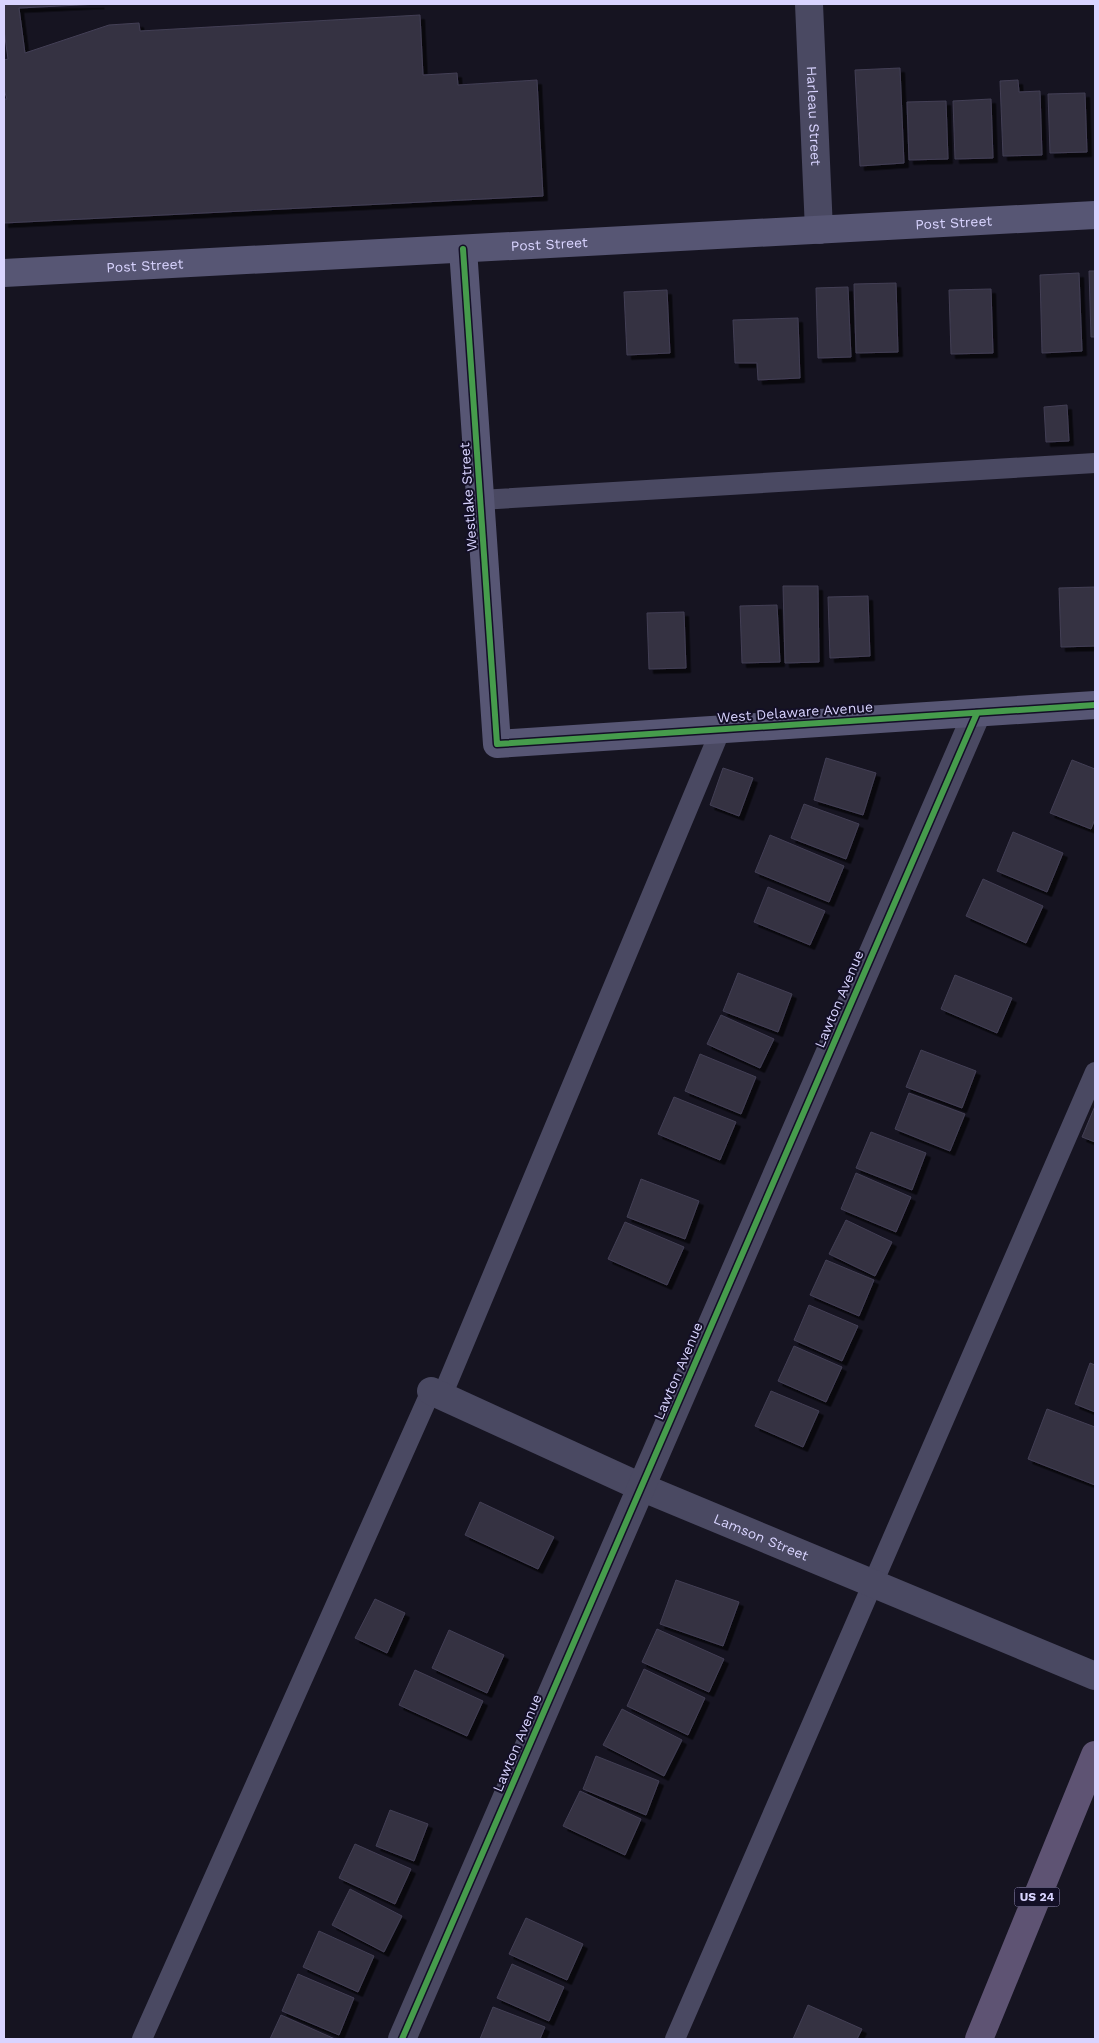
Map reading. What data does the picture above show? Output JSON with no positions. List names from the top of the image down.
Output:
{
  "streets": {
    "main road": ["US 24"],
    "street": [
      "Harleau Street",
      "Post Street",
      "Westlake Street",
      "West Delaware Avenue",
      "Lawton Avenue",
      "Lamson Street"
    ]
  },
  "crossings": [
    ["Harleau Street", "Post Street"],
    ["Post Street", "Westlake Street"],
    ["Westlake Street", "West Delaware Avenue"],
    ["West Delaware Avenue", "Lawton Avenue"],
    ["Lawton Avenue", "Lamson Street"]
  ]
}
